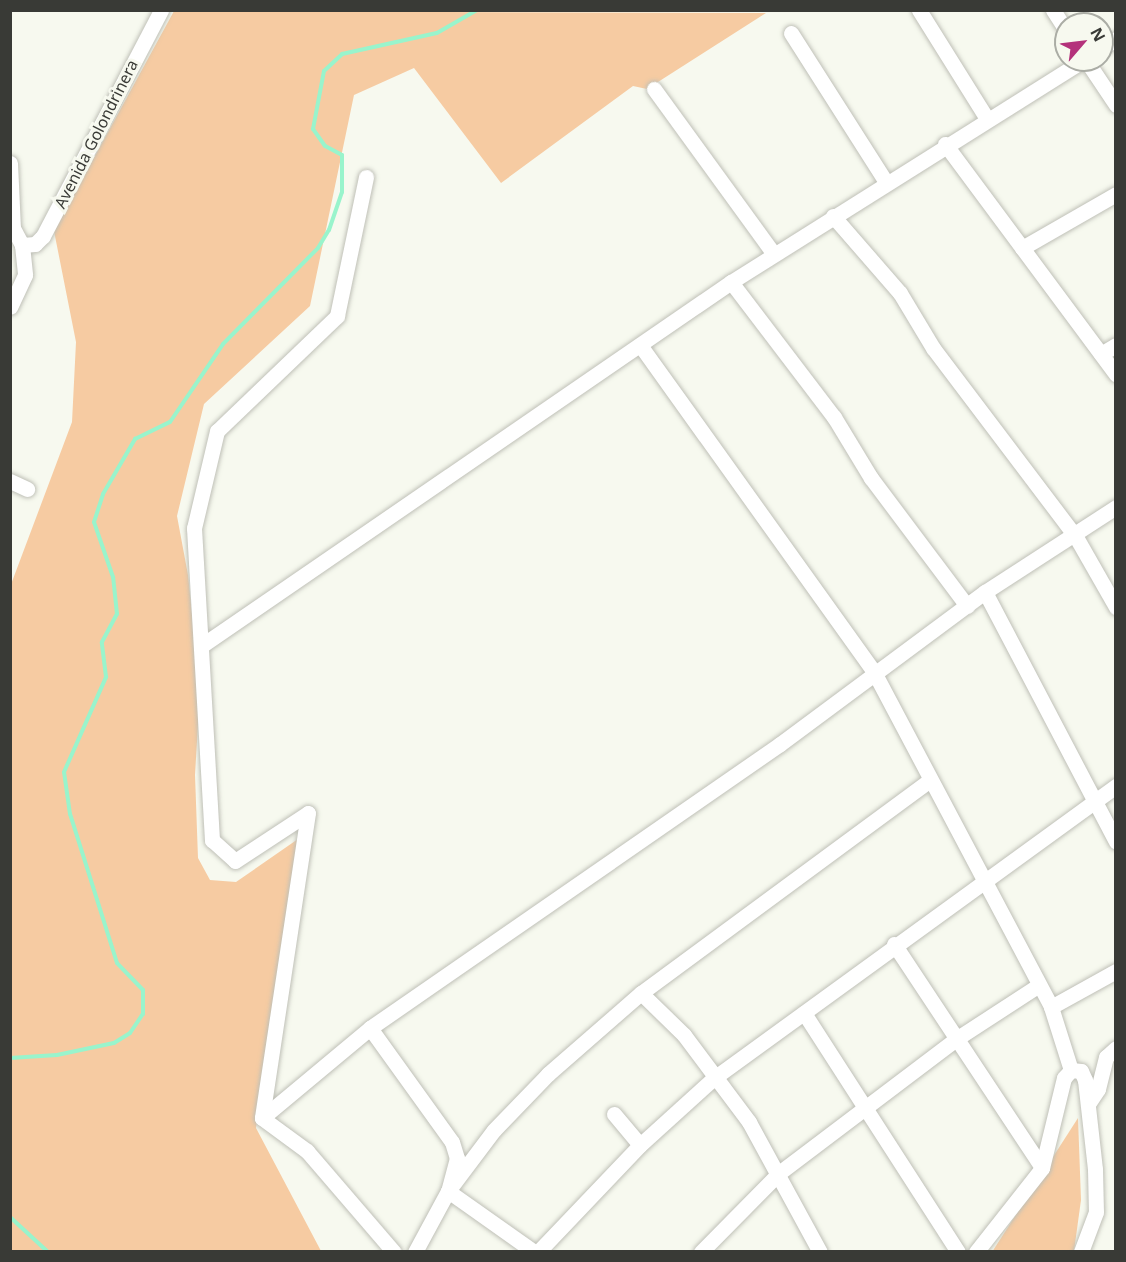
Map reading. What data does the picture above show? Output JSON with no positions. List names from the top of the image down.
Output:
{
  "streets": {
    "street": ["Avenida Golondrinera"]
  },
  "north": "top right"
}
